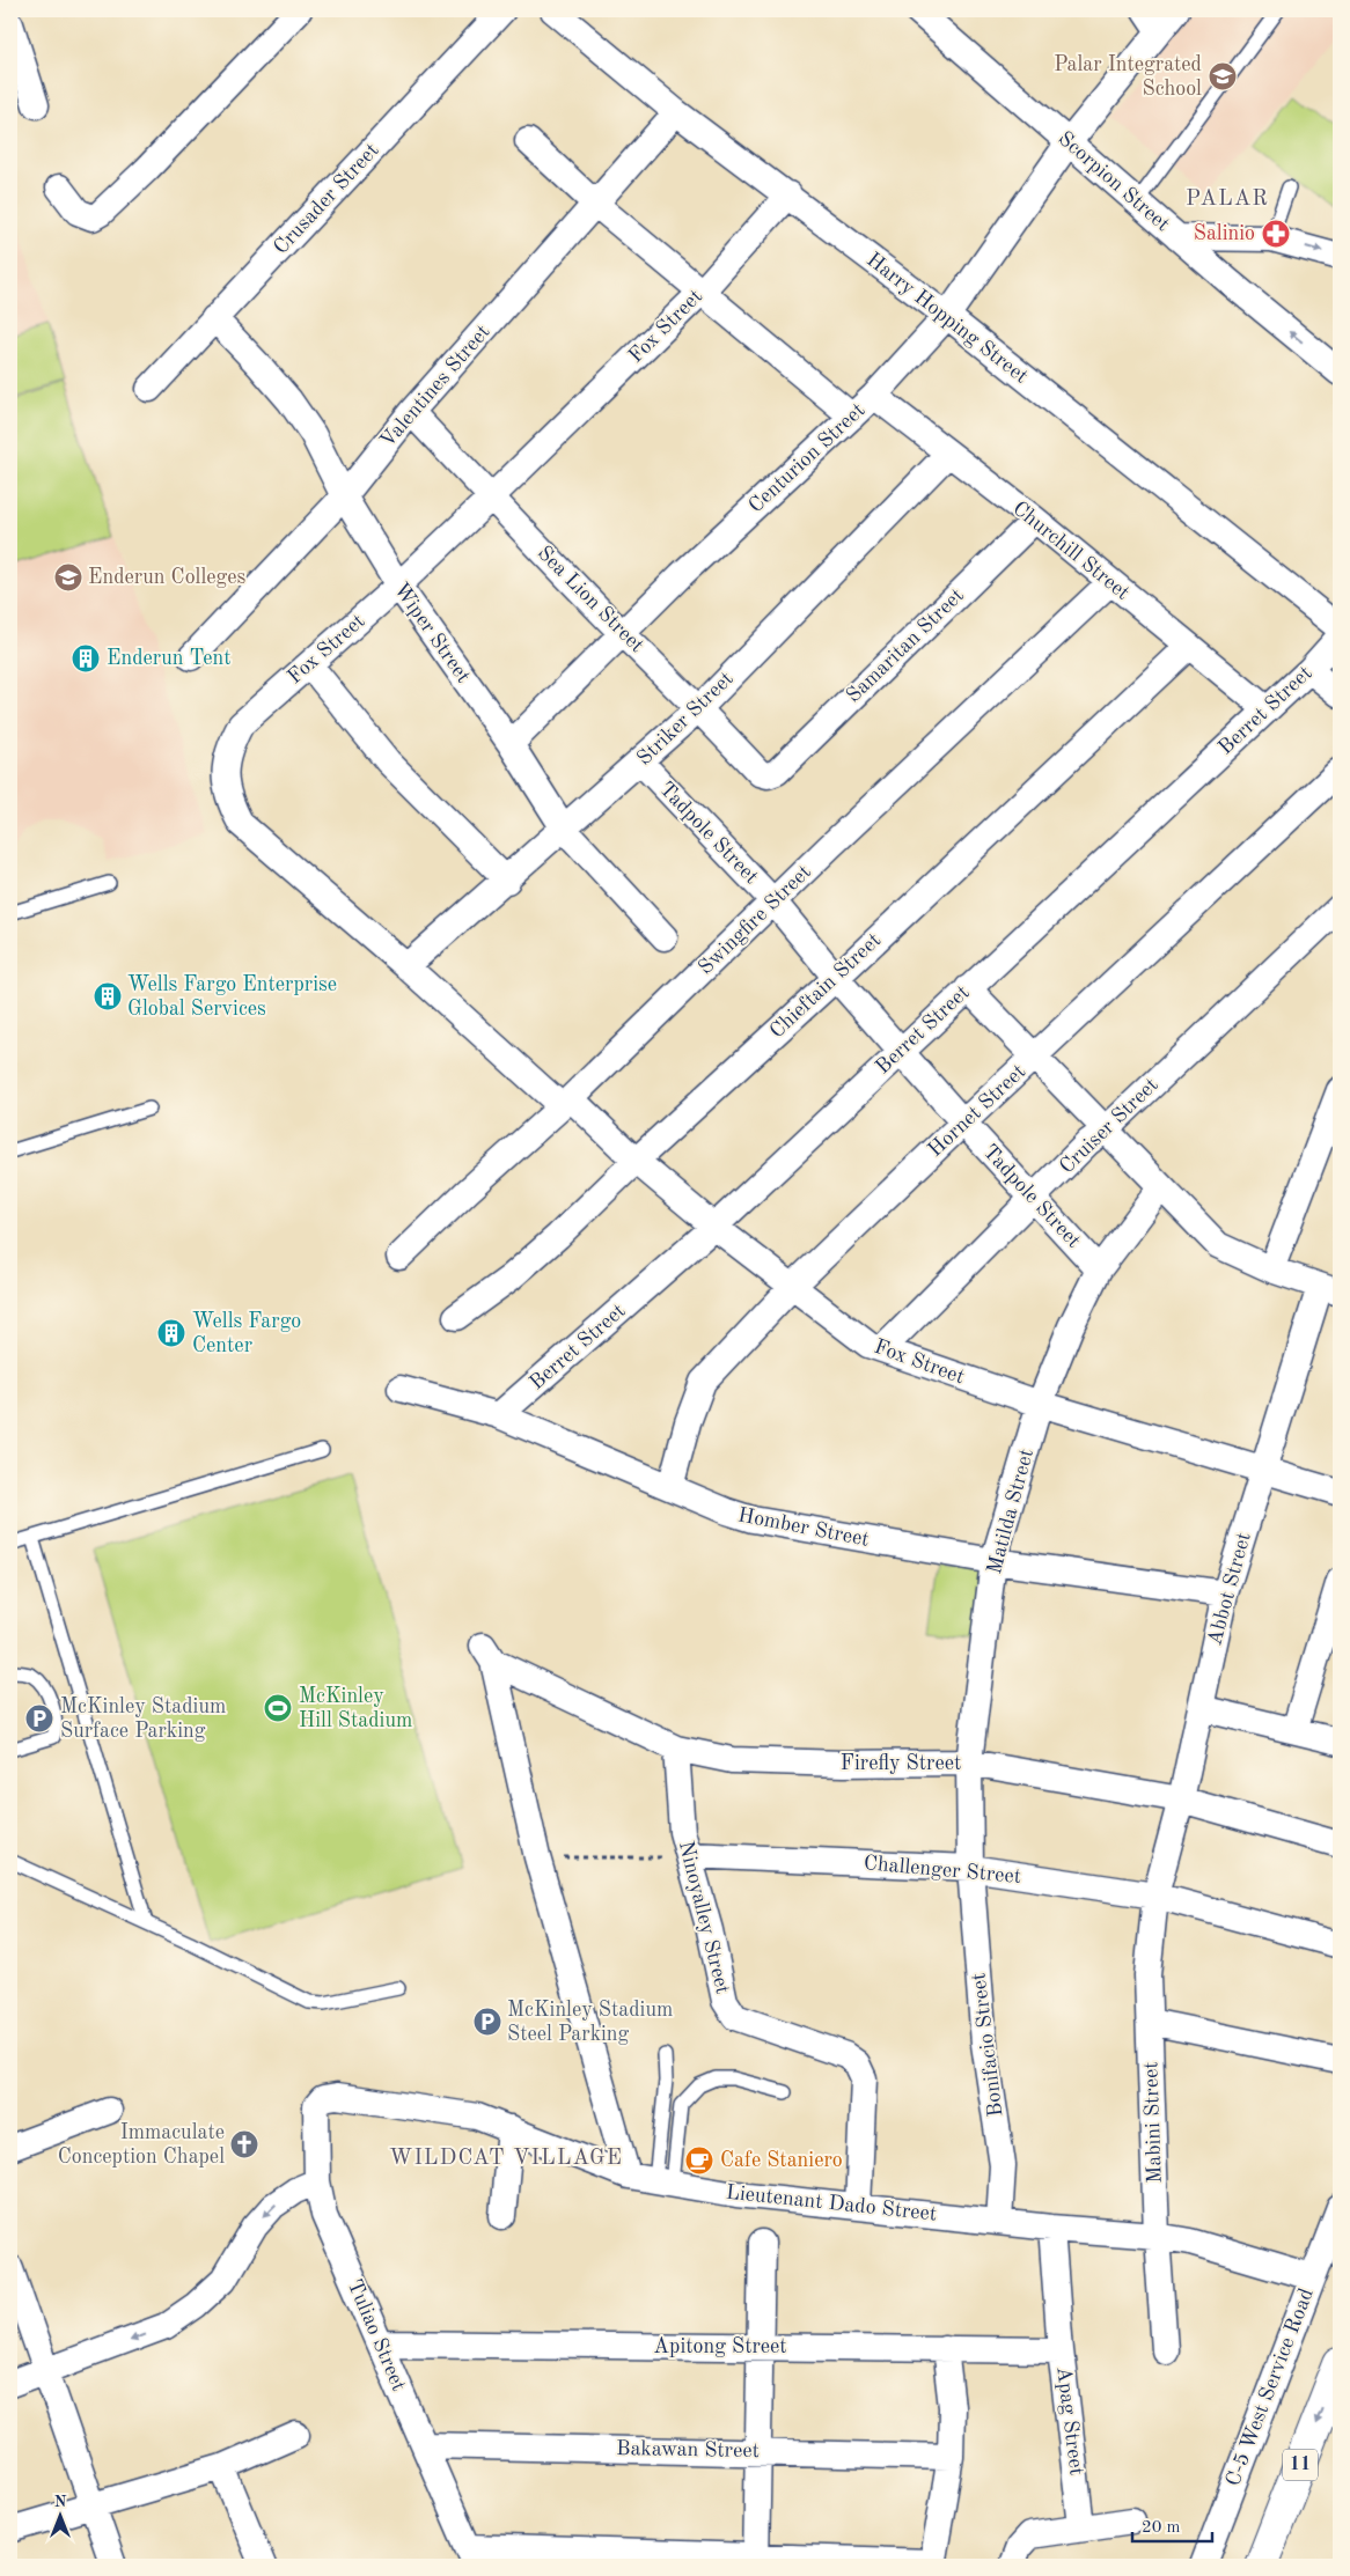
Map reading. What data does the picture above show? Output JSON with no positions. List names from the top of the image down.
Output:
{
  "streets": {
    "main road": ["11"],
    "street": [
      "Scorpion Street",
      "Crusader Street",
      "Harry Hopping Street",
      "Fox Street",
      "Valentines Street",
      "Centurion Street",
      "Churchill Street",
      "Sea Lion Street",
      "Wiper Street",
      "Samaritan Street",
      "Berret Street",
      "Striker Street",
      "Tadpole Street",
      "Swingfire Street",
      "Chieftain Street",
      "Hornet Street",
      "Cruiser Street",
      "Matilda Street",
      "Homber Street",
      "Abbot Street",
      "Firefly Street",
      "Challenger Street",
      "Ninoyalley Street",
      "Bonifacio Street",
      "Mabini Street",
      "Lieutenant Dado Street",
      "Tuliao Street",
      "Apitong Street",
      "C-5 West Service Road",
      "Apag Street",
      "Bakawan Street"
    ]
  },
  "crossings": [
    ["Scorpion Street", "Centurion Street"],
    ["Crusader Street", "Wiper Street"],
    ["Harry Hopping Street", "Fox Street"],
    ["Harry Hopping Street", "Valentines Street"],
    ["Harry Hopping Street", "Centurion Street"],
    ["Fox Street", "Sea Lion Street"],
    ["Fox Street", "Wiper Street"],
    ["Fox Street", "Berret Street"],
    ["Fox Street", "Striker Street"],
    ["Fox Street", "Swingfire Street"],
    ["Fox Street", "Chieftain Street"],
    ["Fox Street", "Hornet Street"],
    ["Fox Street", "Cruiser Street"],
    ["Fox Street", "Matilda Street"],
    ["Fox Street", "Abbot Street"],
    ["Valentines Street", "Sea Lion Street"],
    ["Valentines Street", "Wiper Street"],
    ["Centurion Street", "Churchill Street"],
    ["Centurion Street", "Sea Lion Street"],
    ["Centurion Street", "Wiper Street"],
    ["Churchill Street", "Samaritan Street"],
    ["Churchill Street", "Berret Street"],
    ["Churchill Street", "Striker Street"],
    ["Churchill Street", "Swingfire Street"],
    ["Churchill Street", "Chieftain Street"],
    ["Sea Lion Street", "Samaritan Street"],
    ["Sea Lion Street", "Striker Street"],
    ["Wiper Street", "Striker Street"],
    ["Berret Street", "Tadpole Street"],
    ["Berret Street", "Homber Street"],
    ["Striker Street", "Tadpole Street"],
    ["Tadpole Street", "Swingfire Street"],
    ["Tadpole Street", "Chieftain Street"],
    ["Tadpole Street", "Hornet Street"],
    ["Tadpole Street", "Cruiser Street"],
    ["Tadpole Street", "Matilda Street"],
    ["Hornet Street", "Homber Street"],
    ["Matilda Street", "Homber Street"],
    ["Matilda Street", "Firefly Street"],
    ["Matilda Street", "Challenger Street"],
    ["Matilda Street", "Bonifacio Street"],
    ["Homber Street", "Abbot Street"],
    ["Abbot Street", "Firefly Street"],
    ["Abbot Street", "Challenger Street"],
    ["Abbot Street", "Mabini Street"],
    ["Firefly Street", "Ninoyalley Street"],
    ["Challenger Street", "Ninoyalley Street"],
    ["Challenger Street", "Bonifacio Street"],
    ["Challenger Street", "Mabini Street"],
    ["Ninoyalley Street", "Lieutenant Dado Street"],
    ["Bonifacio Street", "Lieutenant Dado Street"],
    ["Mabini Street", "Lieutenant Dado Street"],
    ["Lieutenant Dado Street", "Tuliao Street"],
    ["Lieutenant Dado Street", "C-5 West Service Road"],
    ["Lieutenant Dado Street", "Apag Street"],
    ["Tuliao Street", "Apitong Street"],
    ["Tuliao Street", "Bakawan Street"],
    ["Apitong Street", "Apag Street"]
  ],
  "districts": ["PALAR", "WILDCAT VILLAGE"],
  "places": {
    "school or university": ["Palar Integrated School", "Enderun Colleges"],
    "pharmacy": ["Salinio"],
    "building": ["Enderun Tent", "Wells Fargo Enterprise Global Services", "Wells Fargo Center"],
    "sports": ["McKinley Hill Stadium"],
    "parking": ["McKinley Stadium Surface Parking", "McKinley Stadium Steel Parking"],
    "church": ["Immaculate Conception Chapel"],
    "cafe": ["Cafe Staniero"]
  },
  "scale_bar": "20 m",
  "north": "top"
}
